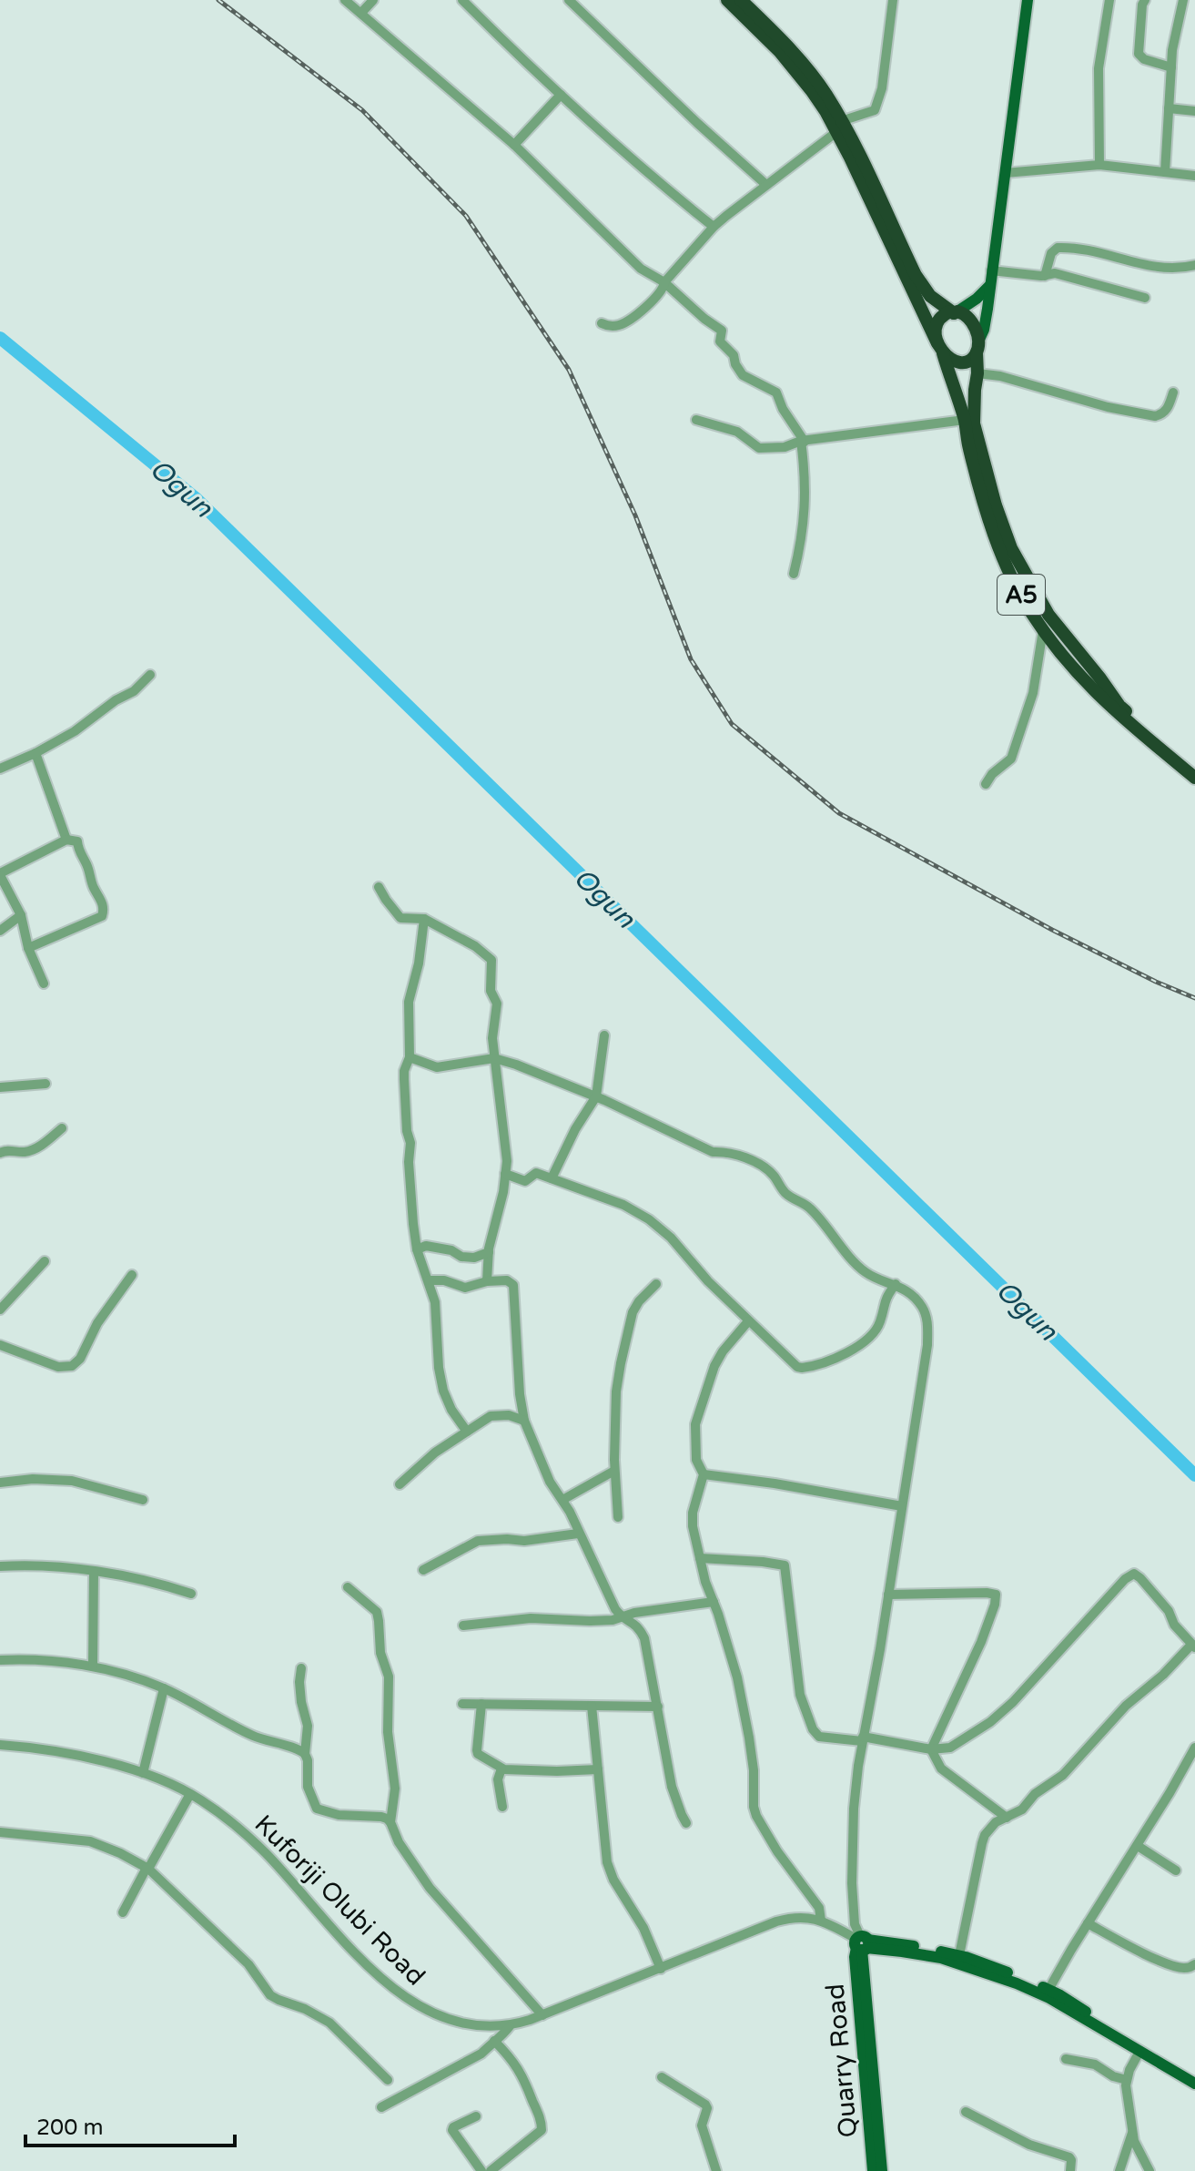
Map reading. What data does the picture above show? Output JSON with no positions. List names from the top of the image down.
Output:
{
  "streets": {
    "highway": ["A5"],
    "main road": ["Quarry Road"],
    "street": ["Kuforiji Olubi Road"]
  },
  "crossings": [
    ["Kuforiji Olubi Road", "Quarry Road"]
  ],
  "water": ["Ogun"],
  "scale_bar": "200 m"
}
